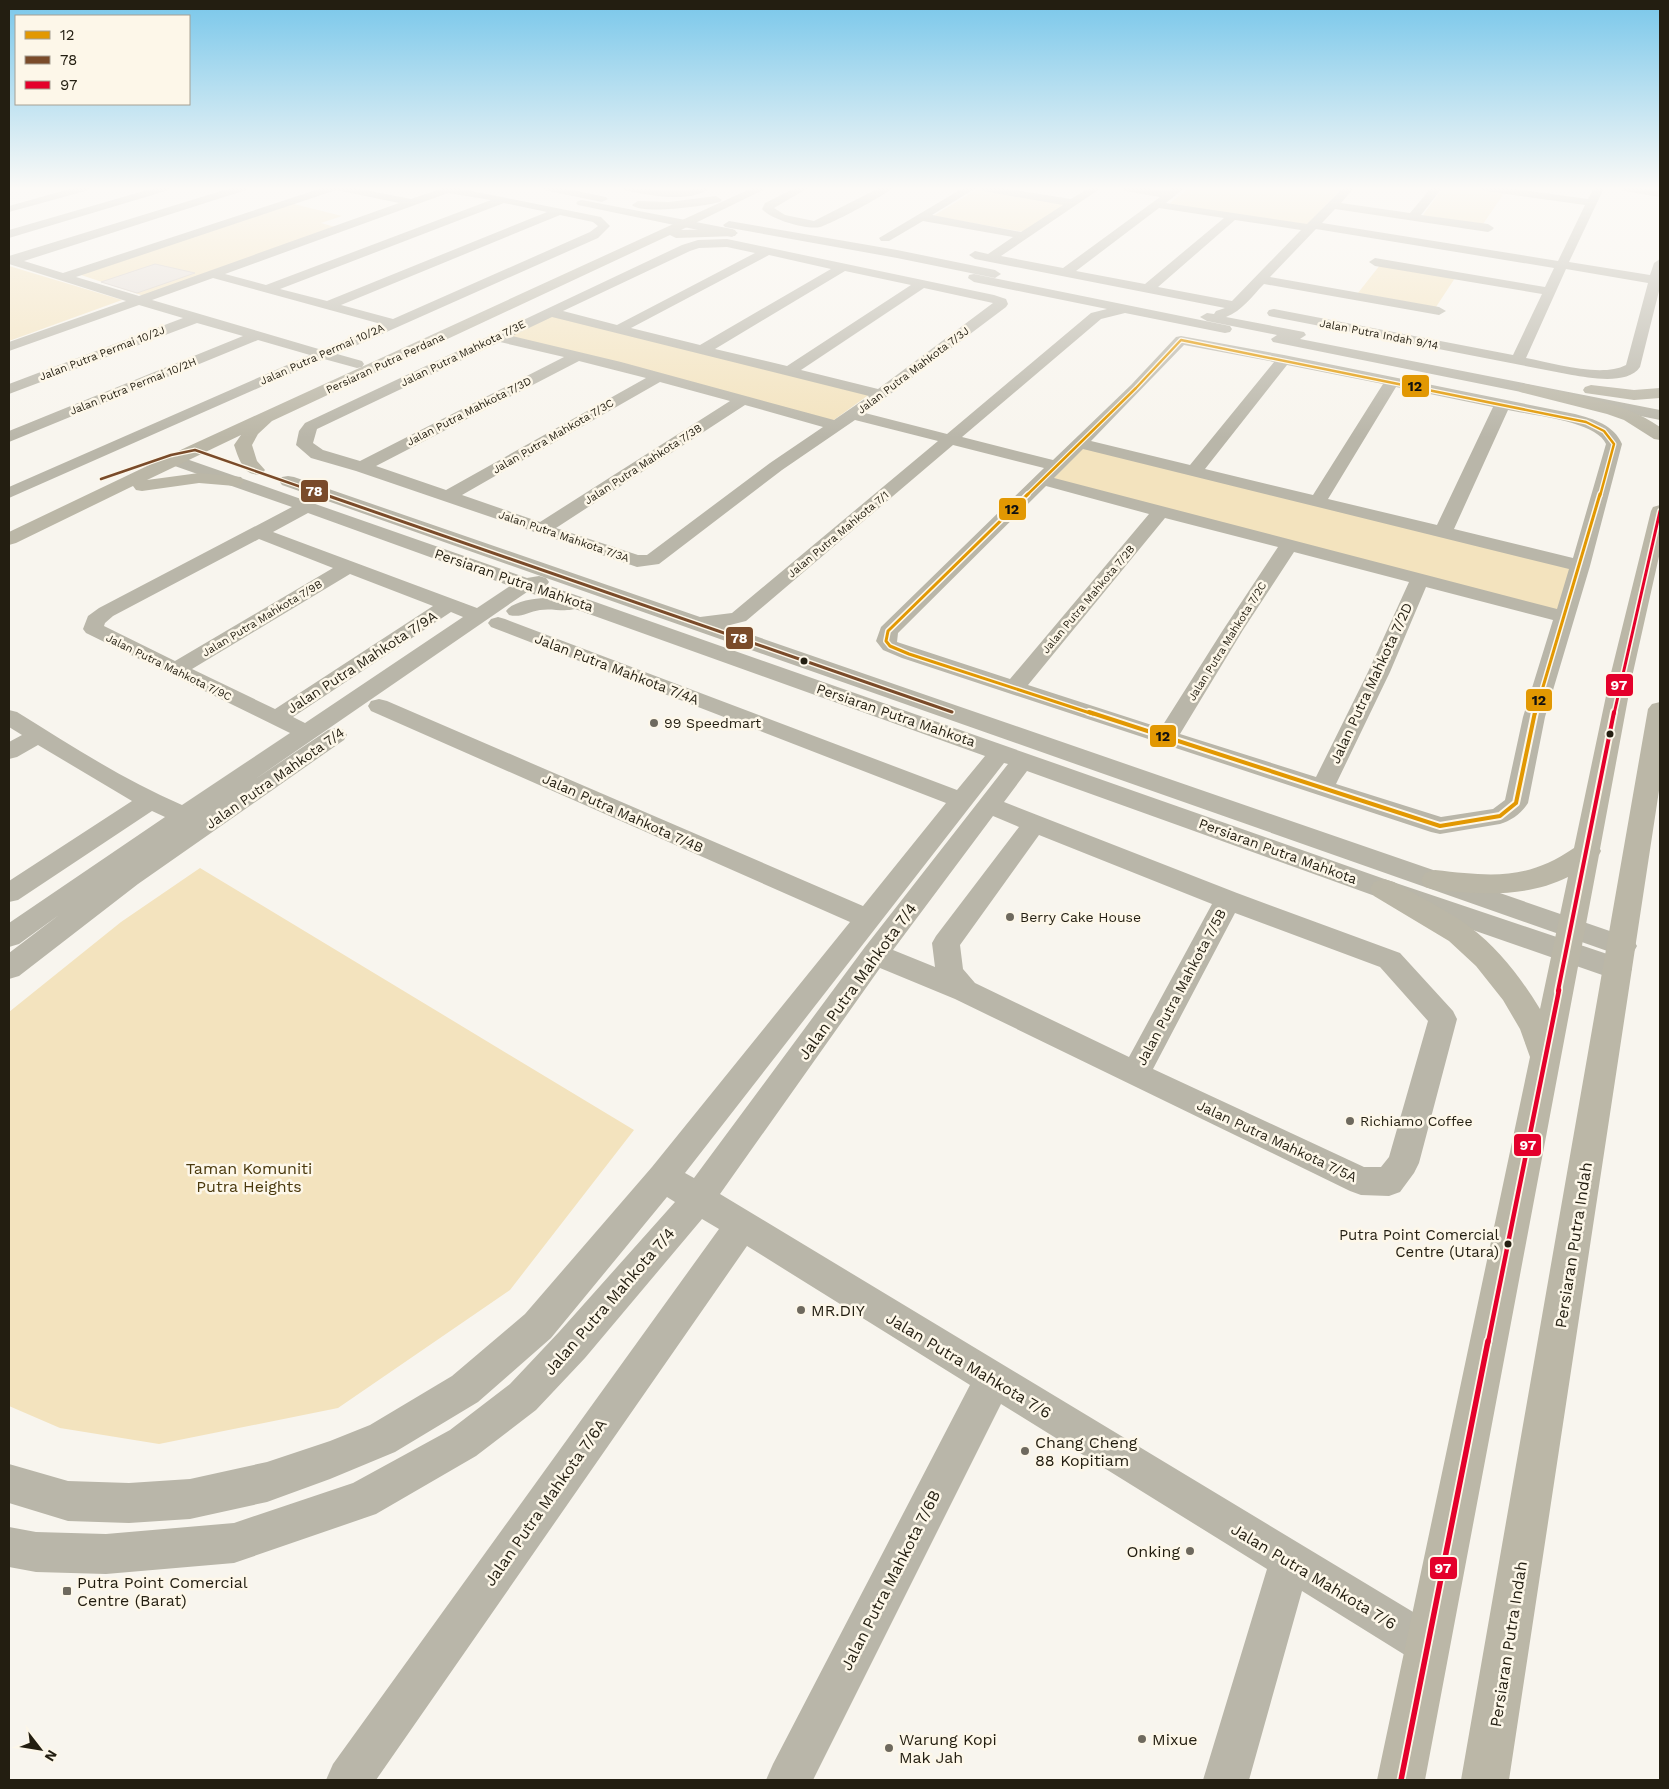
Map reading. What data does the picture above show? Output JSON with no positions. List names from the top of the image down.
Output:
{
  "streets": {
    "main road": ["Persiaran Putra Perdana", "Persiaran Putra Indah"],
    "street": [
      "Jalan Putra Indah 9/14",
      "Jalan Putra Permai 10/2J",
      "Jalan Putra Mahkota 7/3E",
      "Jalan Putra Permai 10/2A",
      "Jalan Putra Mahkota 7/3J",
      "Jalan Putra Permai 10/2H",
      "Jalan Putra Mahkota 7/3D",
      "Jalan Putra Mahkota 7/3C",
      "Jalan Putra Mahkota 7/3B",
      "Jalan Putra Mahkota 7/1",
      "Jalan Putra Mahkota 7/3A",
      "Persiaran Putra Mahkota",
      "Jalan Putra Mahkota 7/2B",
      "Jalan Putra Mahkota 7/9B",
      "Jalan Putra Mahkota 7/2C",
      "Jalan Putra Mahkota 7/9A",
      "Jalan Putra Mahkota 7/9C",
      "Jalan Putra Mahkota 7/4A",
      "Jalan Putra Mahkota 7/2D",
      "Jalan Putra Mahkota 7/4",
      "Jalan Putra Mahkota 7/4B",
      "Jalan Putra Mahkota 7/5B",
      "Jalan Putra Mahkota 7/5A",
      "Jalan Putra Mahkota 7/6",
      "Jalan Putra Mahkota 7/6A",
      "Jalan Putra Mahkota 7/6B"
    ]
  },
  "crossings": [
    ["Jalan Putra Mahkota 7/3E", "Jalan Putra Mahkota 7/3J"],
    ["Jalan Putra Mahkota 7/3E", "Jalan Putra Mahkota 7/3A"],
    ["Persiaran Putra Perdana", "Persiaran Putra Mahkota"],
    ["Jalan Putra Mahkota 7/3J", "Jalan Putra Mahkota 7/3A"],
    ["Jalan Putra Mahkota 7/3D", "Jalan Putra Mahkota 7/3A"],
    ["Jalan Putra Mahkota 7/3C", "Jalan Putra Mahkota 7/3A"],
    ["Jalan Putra Mahkota 7/3B", "Jalan Putra Mahkota 7/3A"],
    ["Jalan Putra Mahkota 7/1", "Persiaran Putra Mahkota"],
    ["Persiaran Putra Mahkota", "Jalan Putra Mahkota 7/9C"],
    ["Persiaran Putra Mahkota", "Jalan Putra Mahkota 7/4"],
    ["Persiaran Putra Mahkota", "Persiaran Putra Indah"],
    ["Jalan Putra Mahkota 7/9B", "Jalan Putra Mahkota 7/9A"],
    ["Jalan Putra Mahkota 7/9B", "Jalan Putra Mahkota 7/9C"],
    ["Jalan Putra Mahkota 7/9B", "Jalan Putra Mahkota 7/4A"],
    ["Jalan Putra Mahkota 7/9B", "Jalan Putra Mahkota 7/4"],
    ["Jalan Putra Mahkota 7/9A", "Jalan Putra Mahkota 7/9C"],
    ["Jalan Putra Mahkota 7/9C", "Jalan Putra Mahkota 7/4"],
    ["Jalan Putra Mahkota 7/4A", "Jalan Putra Mahkota 7/4"],
    ["Jalan Putra Mahkota 7/4A", "Jalan Putra Mahkota 7/5A"],
    ["Jalan Putra Mahkota 7/4", "Jalan Putra Mahkota 7/4B"],
    ["Jalan Putra Mahkota 7/4", "Jalan Putra Mahkota 7/5A"],
    ["Jalan Putra Mahkota 7/4", "Jalan Putra Mahkota 7/6"],
    ["Jalan Putra Mahkota 7/5B", "Jalan Putra Mahkota 7/5A"],
    ["Jalan Putra Mahkota 7/6", "Jalan Putra Mahkota 7/6A"],
    ["Jalan Putra Mahkota 7/6", "Jalan Putra Mahkota 7/6B"]
  ],
  "parks": ["Taman Komuniti Putra Heights"],
  "places": {
    "other": [
      "99 Speedmart",
      "Berry Cake House",
      "Richiamo Coffee",
      "Putra Point Comercial Centre (Utara)",
      "MR.DIY",
      "Chang Cheng 88 Kopitiam",
      "Onking",
      "Mixue",
      "Warung Kopi Mak Jah"
    ],
    "transit": ["Putra Point Comercial Centre (Barat)"]
  },
  "lines": ["transit line 12", "transit line 78", "transit line 97"],
  "legend": ["12", "78", "97"],
  "north": "bottom right"
}
